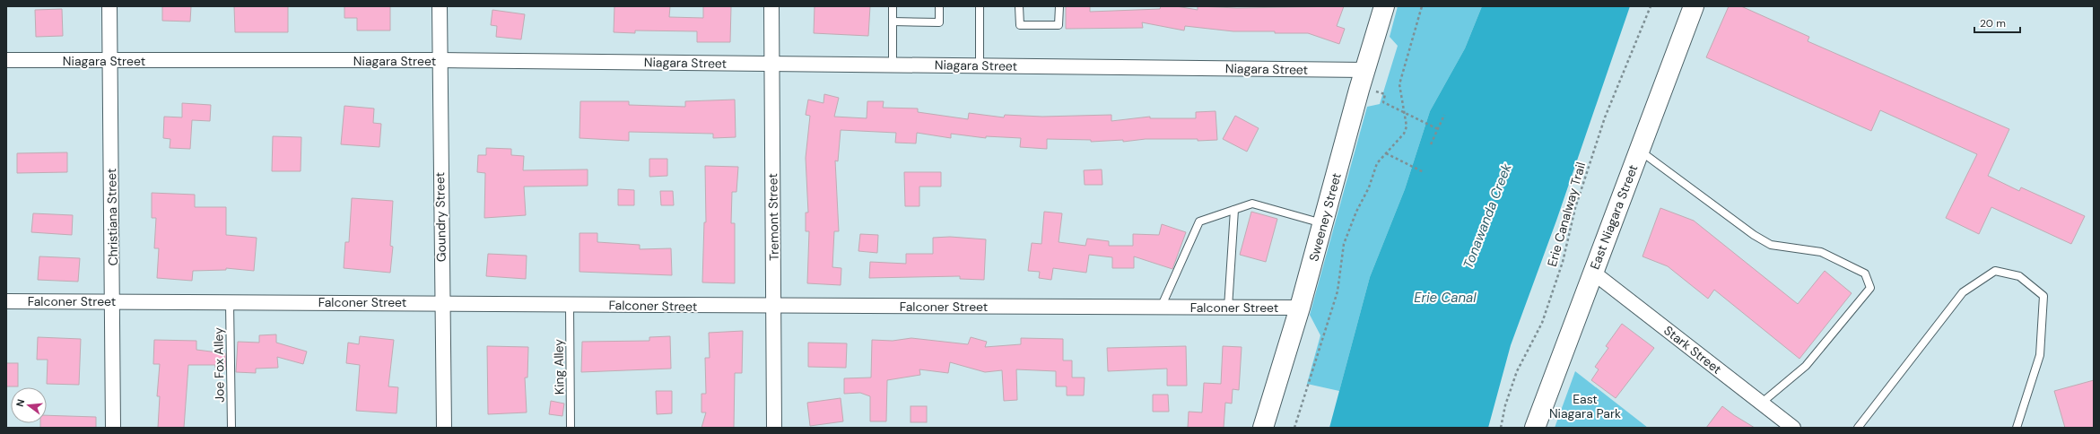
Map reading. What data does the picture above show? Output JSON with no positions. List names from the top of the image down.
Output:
{
  "streets": {
    "street": [
      "Niagara Street",
      "Christiana Street",
      "Goundry Street",
      "Tremont Street",
      "Sweeney Street",
      "East Niagara Street",
      "Falconer Street",
      "Stark Street"
    ],
    "lane": ["Joe Fox Alley", "King Alley"],
    "path": ["Erie Canalway Trail"]
  },
  "crossings": [
    ["Niagara Street", "Christiana Street"],
    ["Niagara Street", "Goundry Street"],
    ["Niagara Street", "Tremont Street"],
    ["Niagara Street", "Sweeney Street"],
    ["Christiana Street", "Falconer Street"],
    ["Goundry Street", "Falconer Street"],
    ["Tremont Street", "Falconer Street"],
    ["Sweeney Street", "Falconer Street"],
    ["East Niagara Street", "Stark Street"],
    ["Falconer Street", "Joe Fox Alley"],
    ["Falconer Street", "King Alley"]
  ],
  "water": ["Tonawanda Creek", "Erie Canal"],
  "parks": ["East Niagara Park"],
  "scale_bar": "20 m",
  "north": "left"
}
